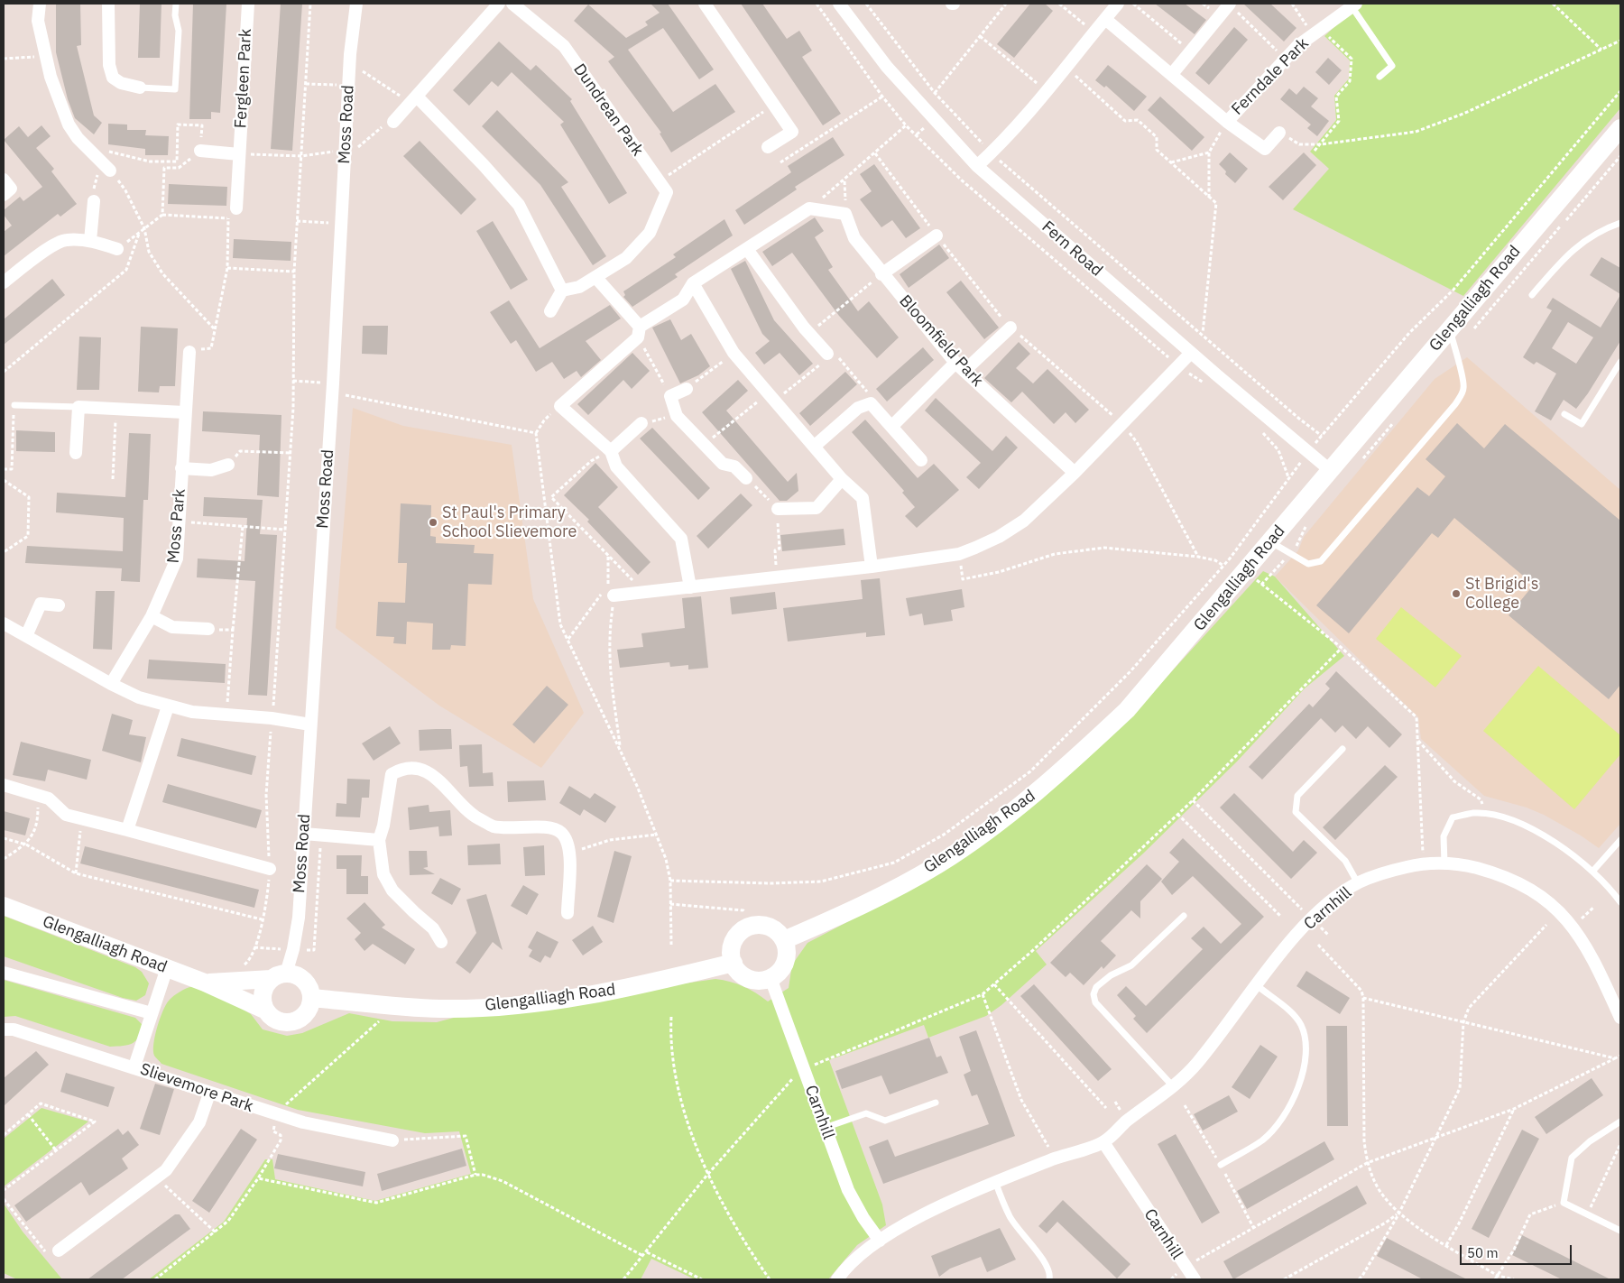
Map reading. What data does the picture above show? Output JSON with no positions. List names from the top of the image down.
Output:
{
  "streets": {
    "main road": ["Glengalliagh Road"],
    "street": [
      "Ferndale Park",
      "Fergleen Park",
      "Dundrean Park",
      "Moss Road",
      "Fern Road",
      "Bloomfield Park",
      "Moss Park",
      "Carnhill",
      "Slievemore Park"
    ]
  },
  "crossings": [
    ["Moss Road", "Glengalliagh Road"],
    ["Fern Road", "Glengalliagh Road"],
    ["Glengalliagh Road", "Carnhill"]
  ],
  "places": ["St Paul's Primary School Slievemore", "St Brigid's College"],
  "scale_bar": "50 m"
}
